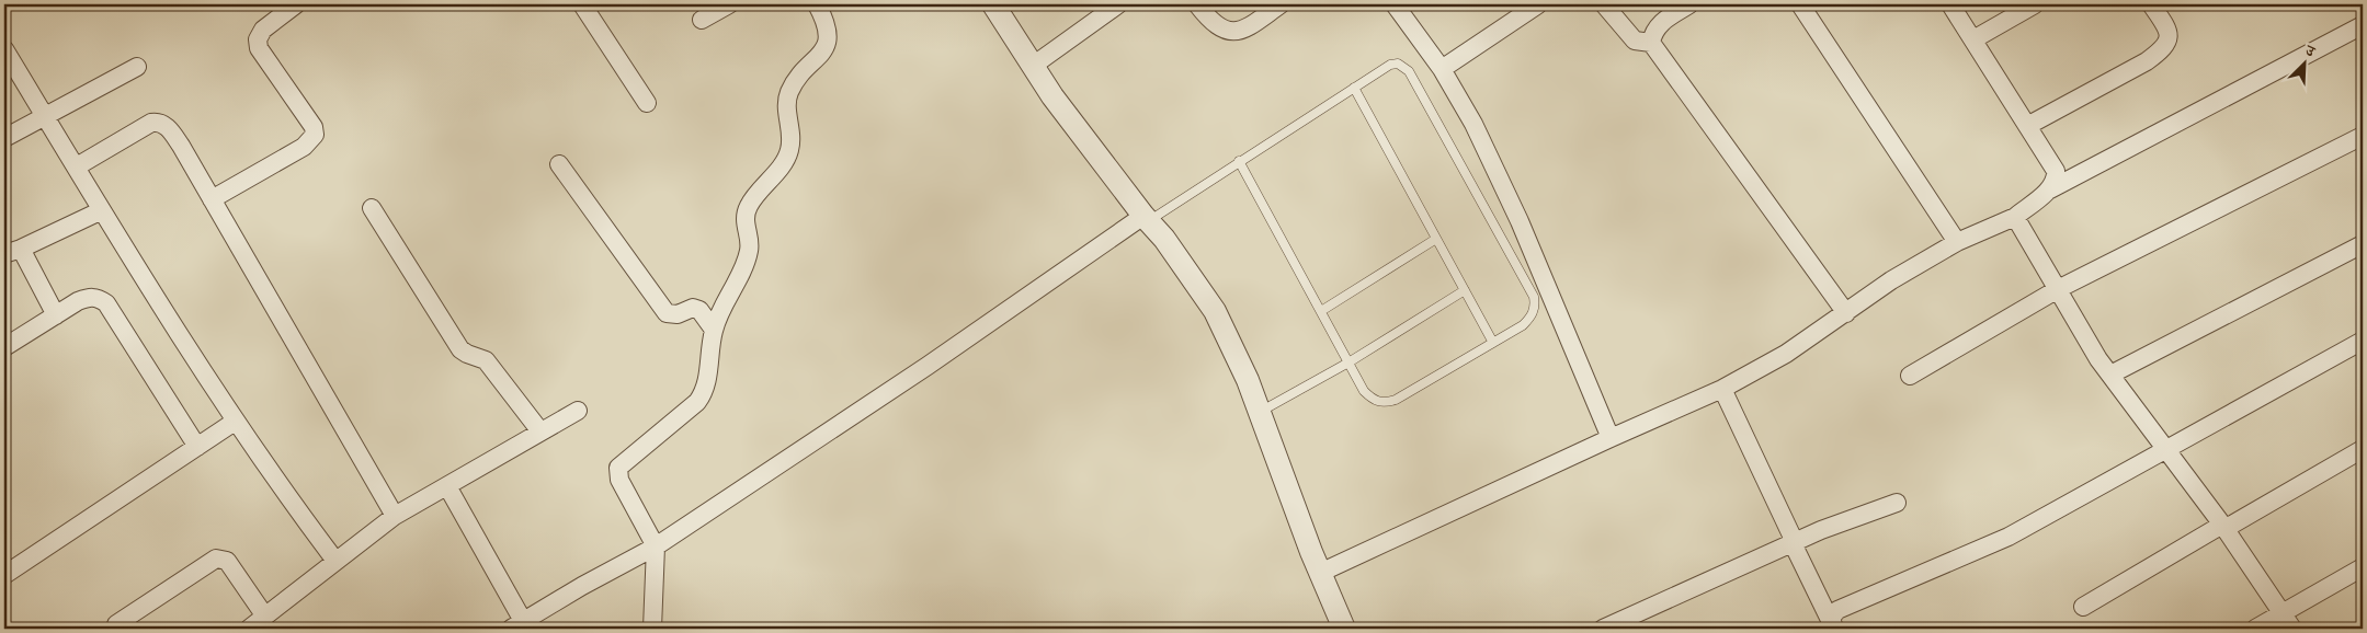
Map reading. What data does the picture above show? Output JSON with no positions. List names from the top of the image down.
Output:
{
  "north": "top right"
}
